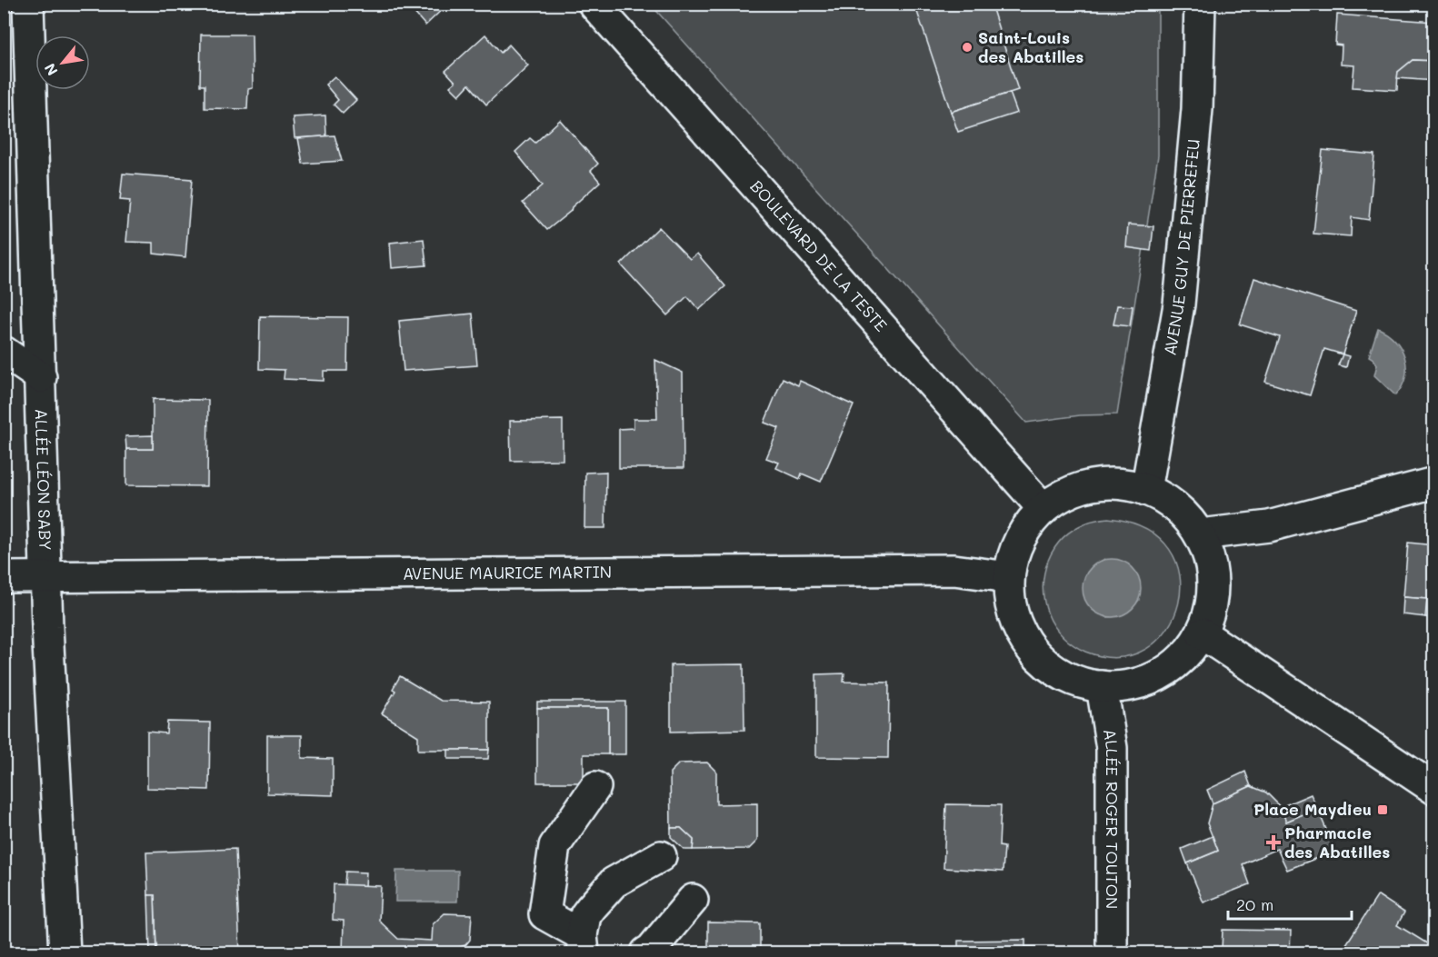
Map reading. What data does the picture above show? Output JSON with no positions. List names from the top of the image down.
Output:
{
  "streets": {
    "street": [
      "AVENUE GUY DE PIERREFEU",
      "BOULEVARD DE LA TESTE",
      "ALLÉE LÉON SABY",
      "AVENUE MAURICE MARTIN",
      "ALLÉE ROGER TOUTON"
    ]
  },
  "crossings": [
    ["ALLÉE LÉON SABY", "AVENUE MAURICE MARTIN"]
  ],
  "places": {
    "other": ["Saint-Louis des Abatilles"],
    "transit": ["Place Maydieu"],
    "health": ["Pharmacie des Abatilles"]
  },
  "scale_bar": "20 m",
  "north": "bottom left"
}
